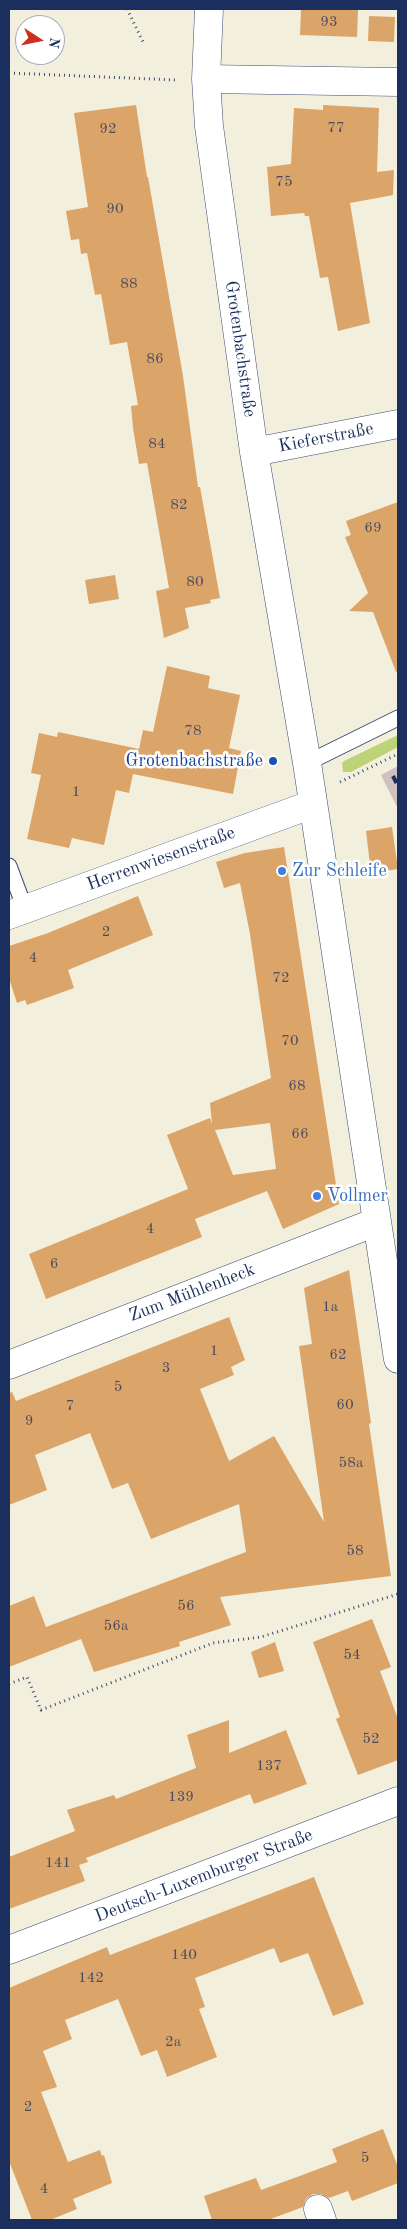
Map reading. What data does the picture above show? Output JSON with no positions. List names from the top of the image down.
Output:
{
  "streets": {
    "street": [
      "Grotenbachstraße",
      "Kieferstraße",
      "Herrenwiesenstraße",
      "Zum Mühlenheck",
      "Deutsch-Luxemburger Straße"
    ]
  },
  "crossings": [
    ["Grotenbachstraße", "Kieferstraße"],
    ["Grotenbachstraße", "Herrenwiesenstraße"],
    ["Grotenbachstraße", "Zum Mühlenheck"]
  ],
  "places": ["Grotenbachstraße", "Zur Schleife", "Vollmer"],
  "house_numbers": [
    "93",
    "77",
    "92",
    "75",
    "90",
    "88",
    "86",
    "84",
    "82",
    "69",
    "80",
    "78",
    "1",
    "2",
    "4",
    "72",
    "70",
    "68",
    "66",
    "4",
    "6",
    "1a",
    "1",
    "62",
    "3",
    "5",
    "60",
    "7",
    "9",
    "58a",
    "58",
    "56",
    "56a",
    "54",
    "52",
    "137",
    "139",
    "141",
    "140",
    "142",
    "2a",
    "2",
    "5",
    "4"
  ],
  "north": "right"
}
